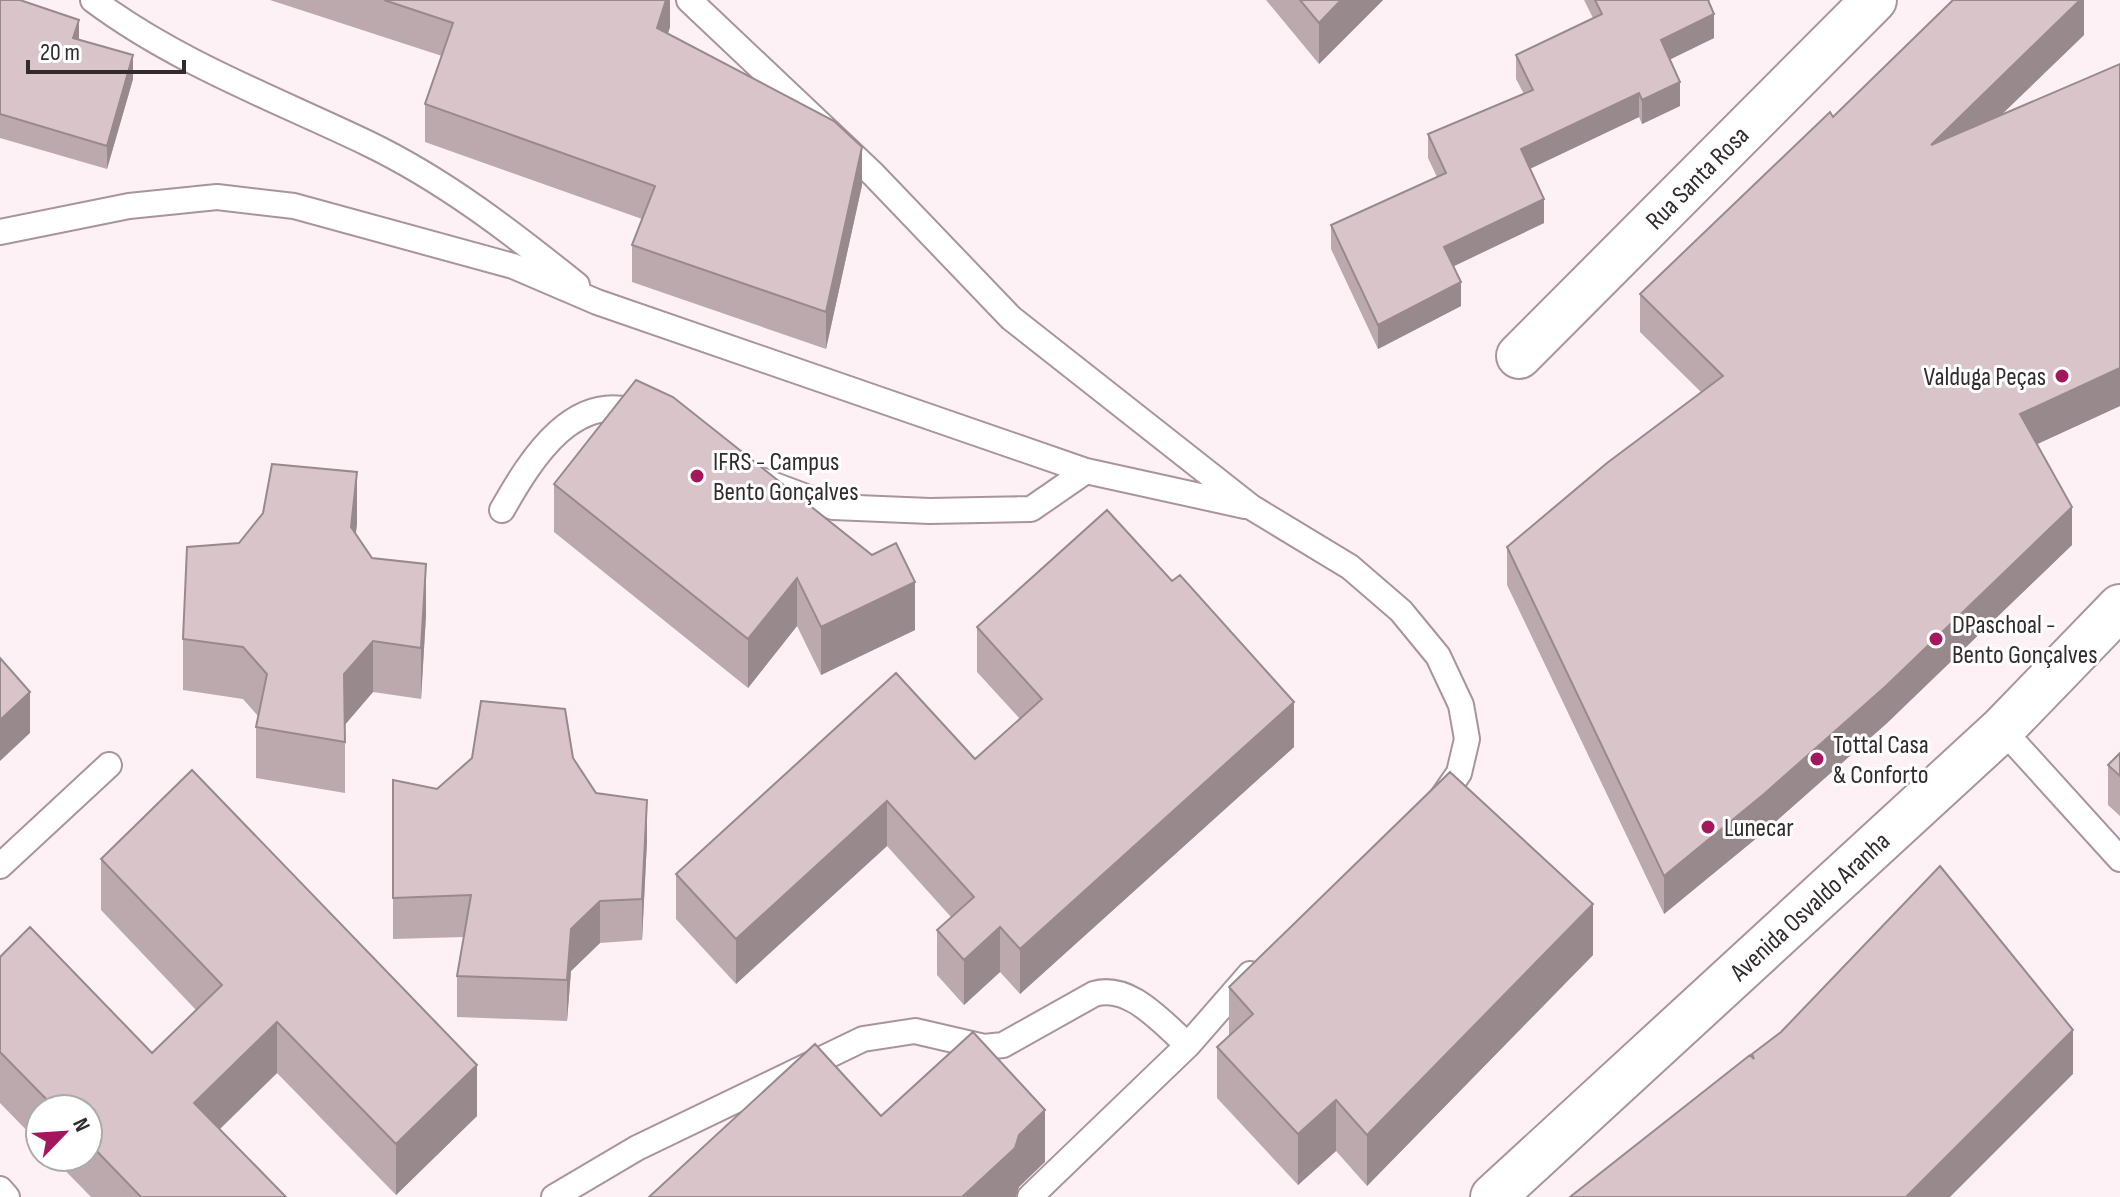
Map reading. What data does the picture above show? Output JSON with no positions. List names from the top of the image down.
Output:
{
  "streets": {
    "main road": ["Rua Santa Rosa", "Avenida Osvaldo Aranha"]
  },
  "places": [
    "Valduga Peças",
    "IFRS - Campus Bento Gonçalves",
    "DPaschoal - Bento Gonçalves",
    "Tottal Casa & Conforto",
    "Lunecar"
  ],
  "scale_bar": "20 m",
  "north": "top right"
}
